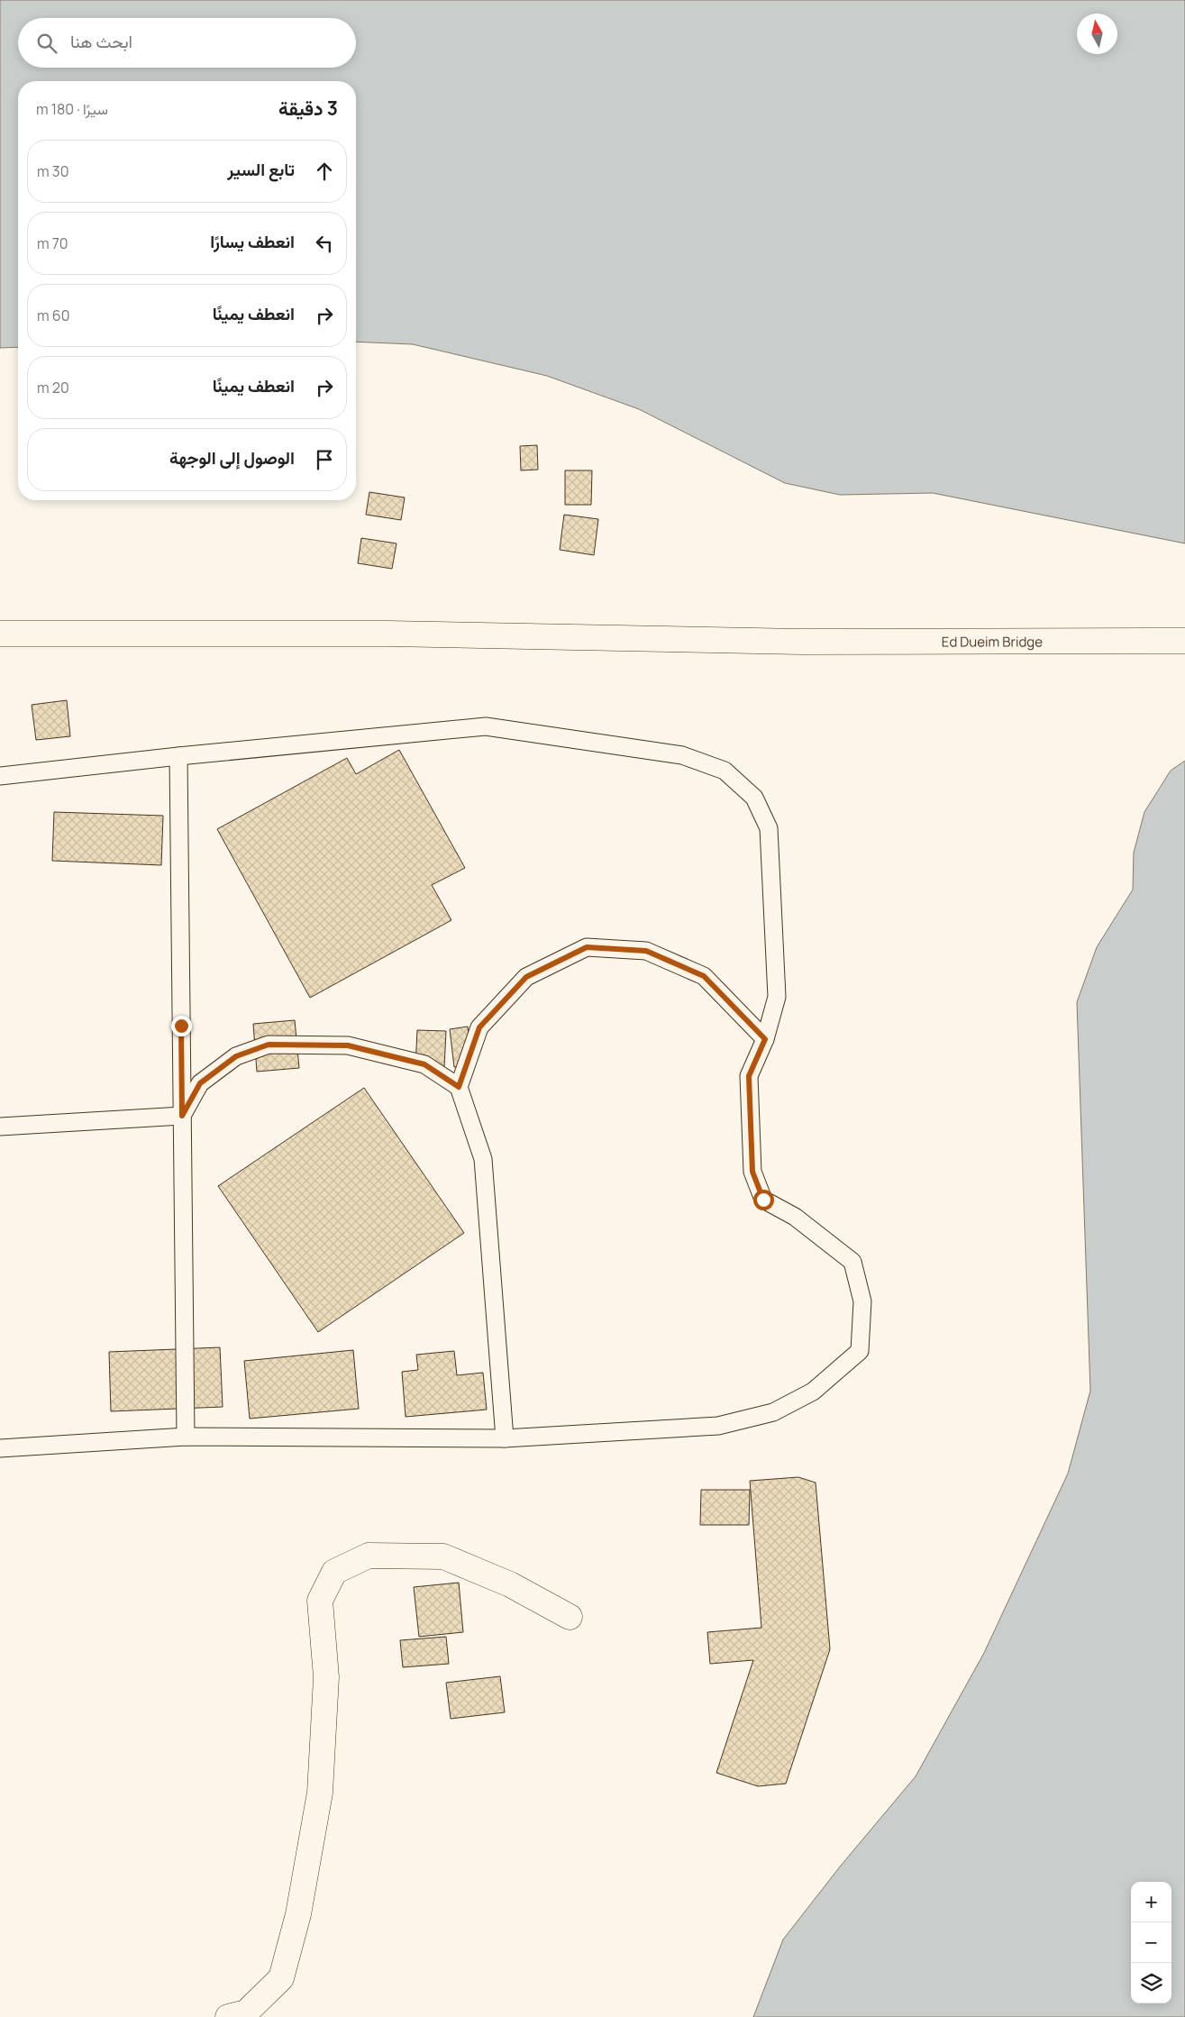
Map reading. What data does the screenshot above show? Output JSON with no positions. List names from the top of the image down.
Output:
{
  "streets": {
    "main road": ["Ed Dueim Bridge"]
  },
  "north": "top",
  "page": {
    "search": "ابحث هنا",
    "heading": ["3 دقيقة", "سيرًا · 180 m"],
    "list": [
      ["تابع السير", "30 m"],
      ["انعطف يسارًا", "70 m"],
      ["انعطف يمينًا", "60 m"],
      ["انعطف يمينًا", "20 m"],
      "الوصول إلى الوجهة"
    ],
    "map_buttons": ["+", "−"]
  }
}
